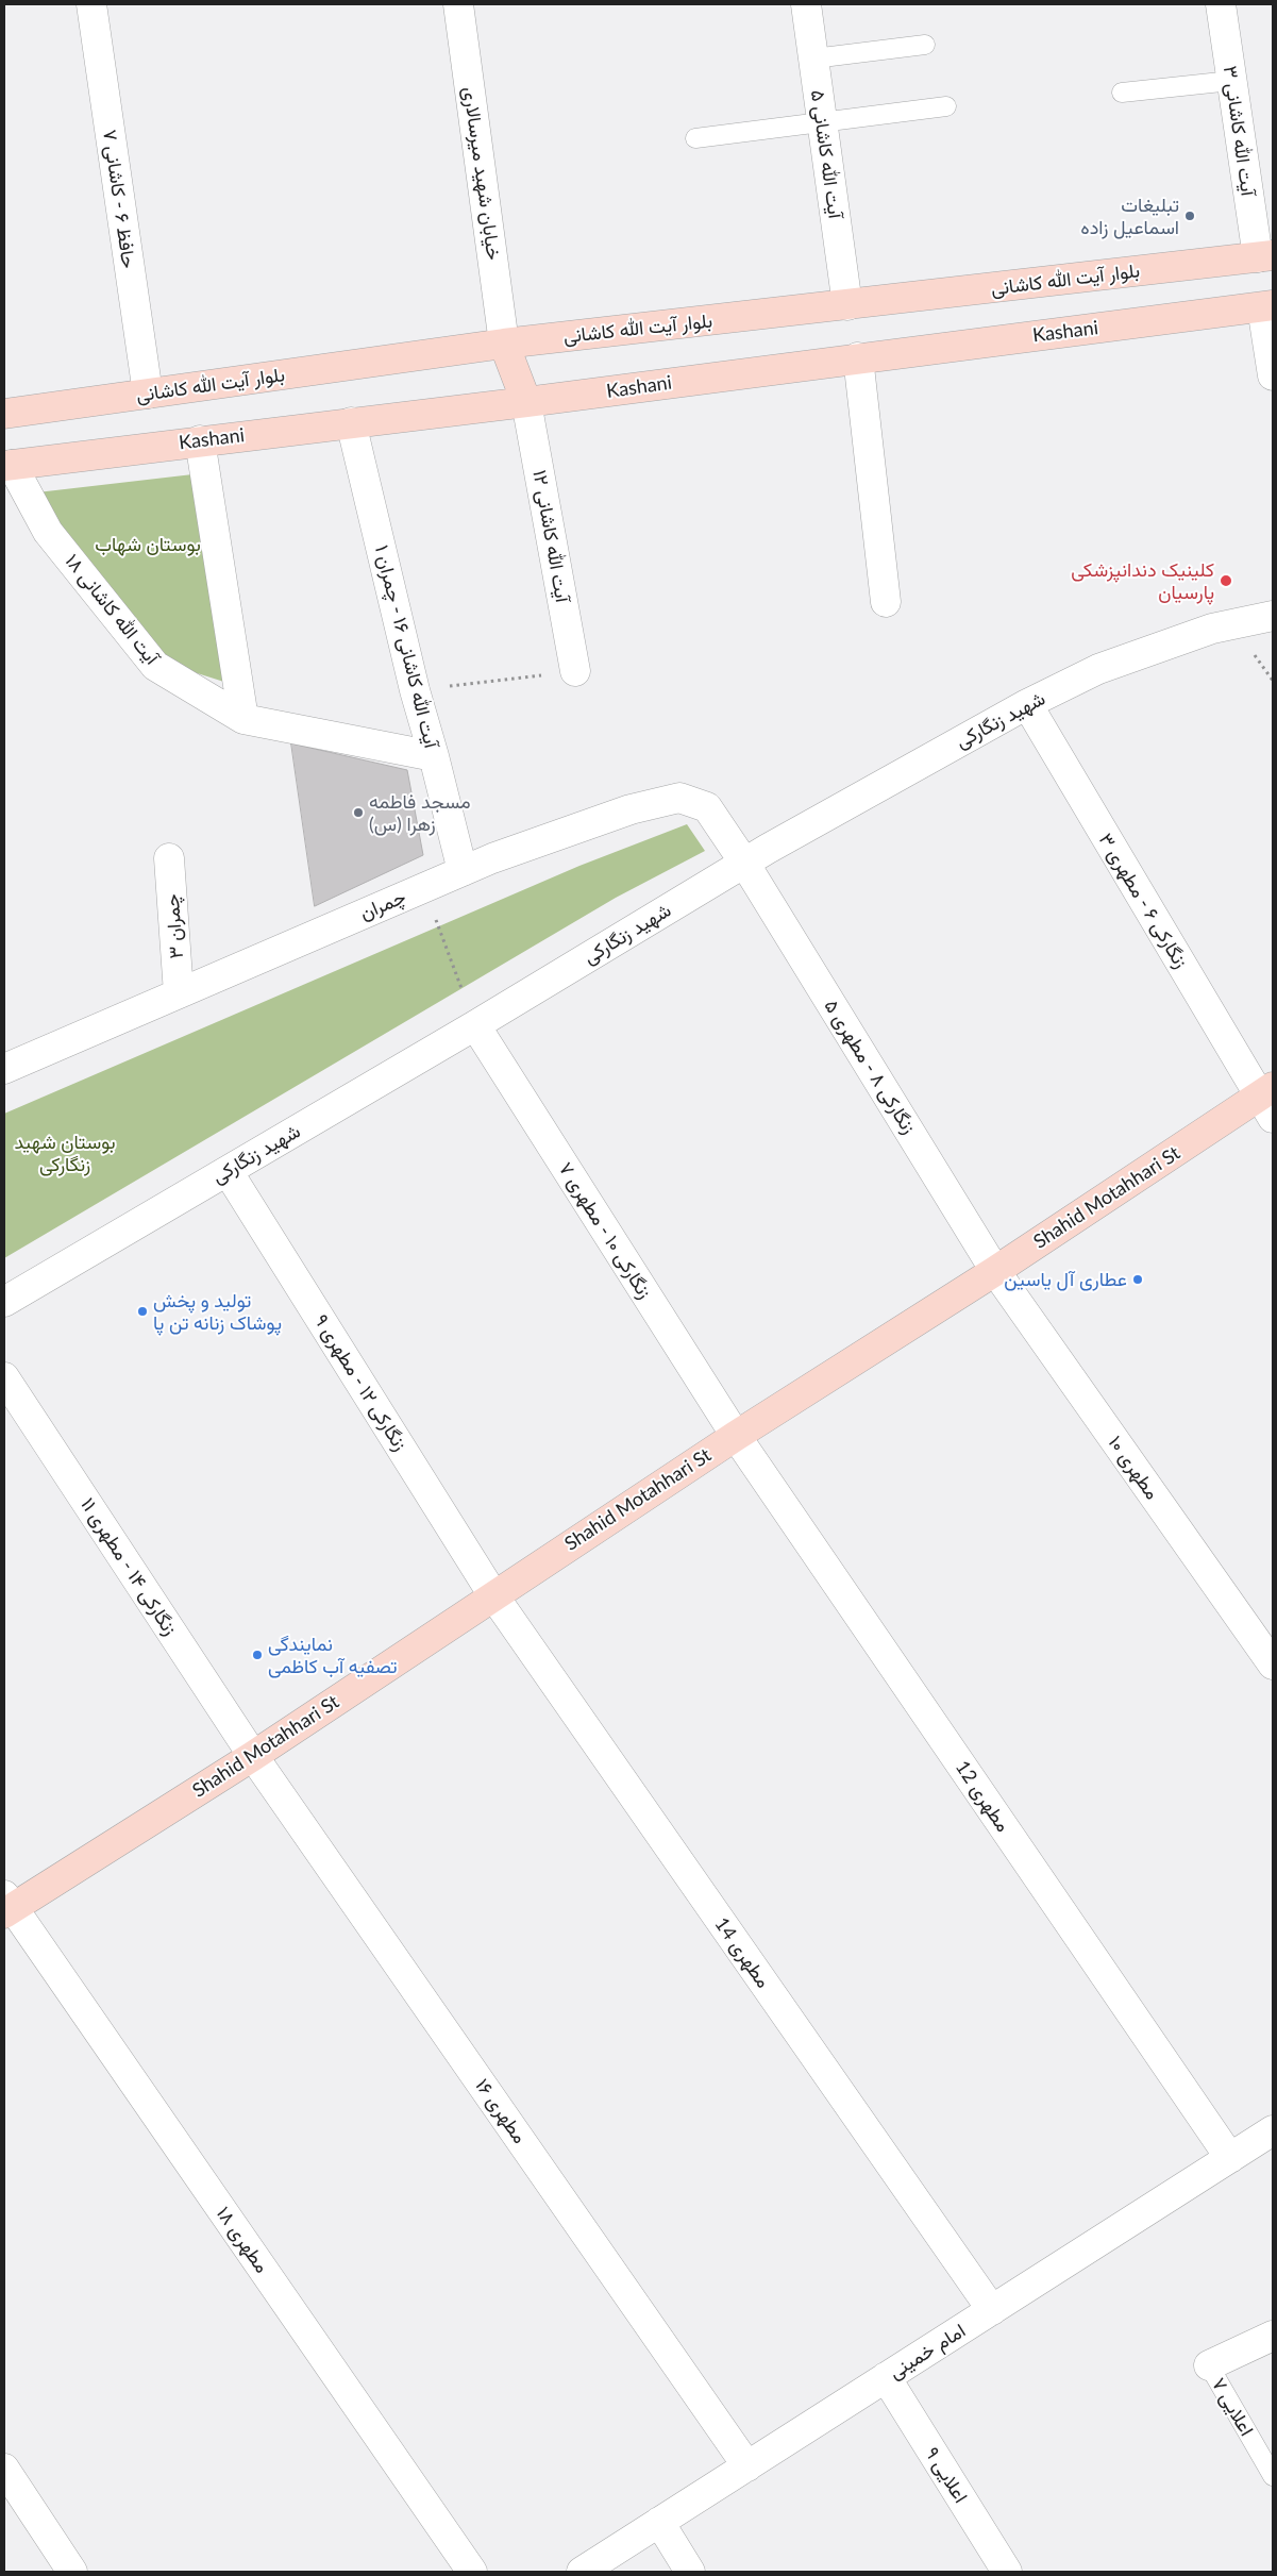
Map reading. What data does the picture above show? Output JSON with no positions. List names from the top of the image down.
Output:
{
  "streets": {
    "main road": ["بلوار آیت الله کاشانی", "Kashani", "Shahid Motahhari St"],
    "street": [
      "آیت الله کاشانی ۳",
      "آیت الله کاشانی ۵",
      "خیابان شهید میرسالاری",
      "حافظ ۶ - کاشانی ۷",
      "آیت الله کاشانی ۱۲",
      "آیت الله کاشانی ۱۸",
      "آیت الله کاشانی ۱۶ - چمران ۱",
      "شهید زنگارکی",
      "زنگارکی ۶ - مطهری ۳",
      "چمران",
      "چمران ۳",
      "زنگارکی ۸ - مطهری ۵",
      "زنگارکی ۱۰ - مطهری ۷",
      "زنگارکی ۱۲ - مطهری ۹",
      "مطهری ۱۰",
      "زنگارکی ۱۴ - مطهری ۱۱",
      "مطهری 12",
      "مطهری 14",
      "مطهری ۱۶",
      "مطهری ۱۸",
      "امام خمینی",
      "اعلایی ۹"
    ],
    "lane": ["اعلایی ۷"]
  },
  "crossings": [
    ["آیت الله کاشانی ۳", "بلوار آیت الله کاشانی"],
    ["آیت الله کاشانی ۵", "بلوار آیت الله کاشانی"],
    ["خیابان شهید میرسالاری", "بلوار آیت الله کاشانی"],
    ["حافظ ۶ - کاشانی ۷", "بلوار آیت الله کاشانی"],
    ["Kashani", "آیت الله کاشانی ۱۲"],
    ["Kashani", "آیت الله کاشانی ۱۸"],
    ["Kashani", "آیت الله کاشانی ۱۶ - چمران ۱"],
    ["آیت الله کاشانی ۱۸", "آیت الله کاشانی ۱۶ - چمران ۱"],
    ["آیت الله کاشانی ۱۶ - چمران ۱", "چمران"],
    ["شهید زنگارکی", "زنگارکی ۶ - مطهری ۳"],
    ["شهید زنگارکی", "چمران"],
    ["شهید زنگارکی", "زنگارکی ۸ - مطهری ۵"],
    ["شهید زنگارکی", "زنگارکی ۱۰ - مطهری ۷"],
    ["شهید زنگارکی", "زنگارکی ۱۲ - مطهری ۹"],
    ["زنگارکی ۶ - مطهری ۳", "Shahid Motahhari St"],
    ["چمران", "چمران ۳"],
    ["چمران", "زنگارکی ۸ - مطهری ۵"],
    ["زنگارکی ۸ - مطهری ۵", "Shahid Motahhari St"],
    ["زنگارکی ۸ - مطهری ۵", "مطهری ۱۰"],
    ["Shahid Motahhari St", "زنگارکی ۱۰ - مطهری ۷"],
    ["Shahid Motahhari St", "زنگارکی ۱۲ - مطهری ۹"],
    ["Shahid Motahhari St", "مطهری ۱۰"],
    ["Shahid Motahhari St", "زنگارکی ۱۴ - مطهری ۱۱"],
    ["Shahid Motahhari St", "مطهری 12"],
    ["Shahid Motahhari St", "مطهری 14"],
    ["Shahid Motahhari St", "مطهری ۱۶"],
    ["Shahid Motahhari St", "مطهری ۱۸"],
    ["زنگارکی ۱۰ - مطهری ۷", "مطهری 12"],
    ["زنگارکی ۱۲ - مطهری ۹", "مطهری 14"],
    ["زنگارکی ۱۴ - مطهری ۱۱", "مطهری ۱۶"],
    ["مطهری 12", "امام خمینی"],
    ["مطهری 14", "امام خمینی"],
    ["مطهری ۱۶", "امام خمینی"],
    ["امام خمینی", "اعلایی ۹"]
  ],
  "parks": ["بوستان شهاب", "بوستان شهید زنگارکی"],
  "places": [
    "تبلیغات اسماعیل زاده",
    "کلینیک دندانپزشکی پارسیان",
    "مسجد فاطمه زهرا (س)",
    "عطاری آل یاسین",
    "تولید و پخش پوشاک زنانه تن پا",
    "نمایندگی تصفیه آب کاظمی"
  ]
}
